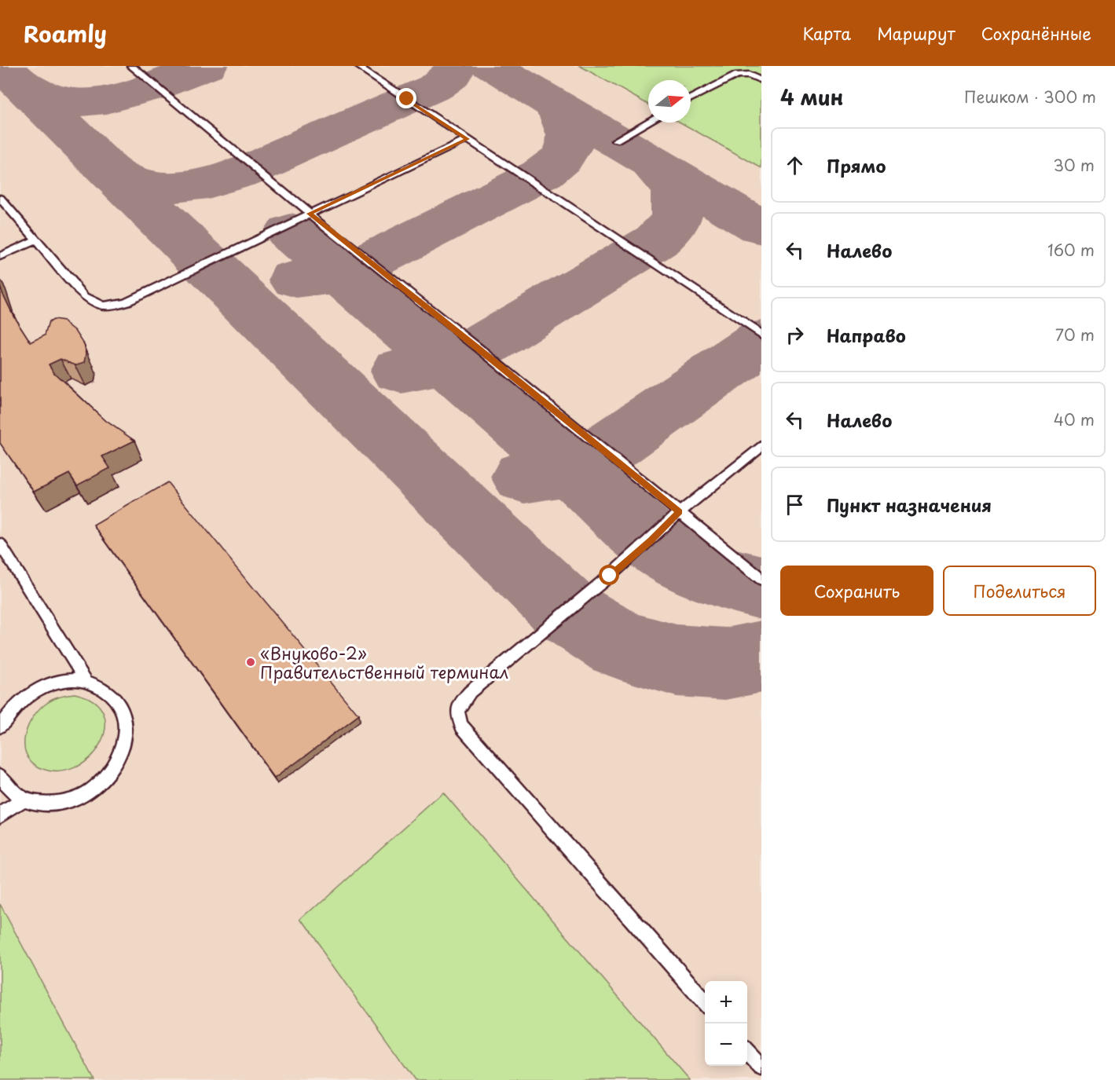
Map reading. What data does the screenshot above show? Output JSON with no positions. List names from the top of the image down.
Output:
{
  "places": ["«Внуково-2» Правительственный терминал"],
  "north": "right",
  "page": {
    "header": "Roamly",
    "nav": ["Карта", "Маршрут", "Сохранённые"],
    "heading": ["4 мин", "Пешком · 300 m"],
    "list": [
      ["Прямо", "30 m"],
      ["Налево", "160 m"],
      ["Направо", "70 m"],
      ["Налево", "40 m"],
      "Пункт назначения"
    ],
    "buttons": ["Сохранить", "Поделиться"],
    "map_buttons": ["+", "−"]
  }
}
